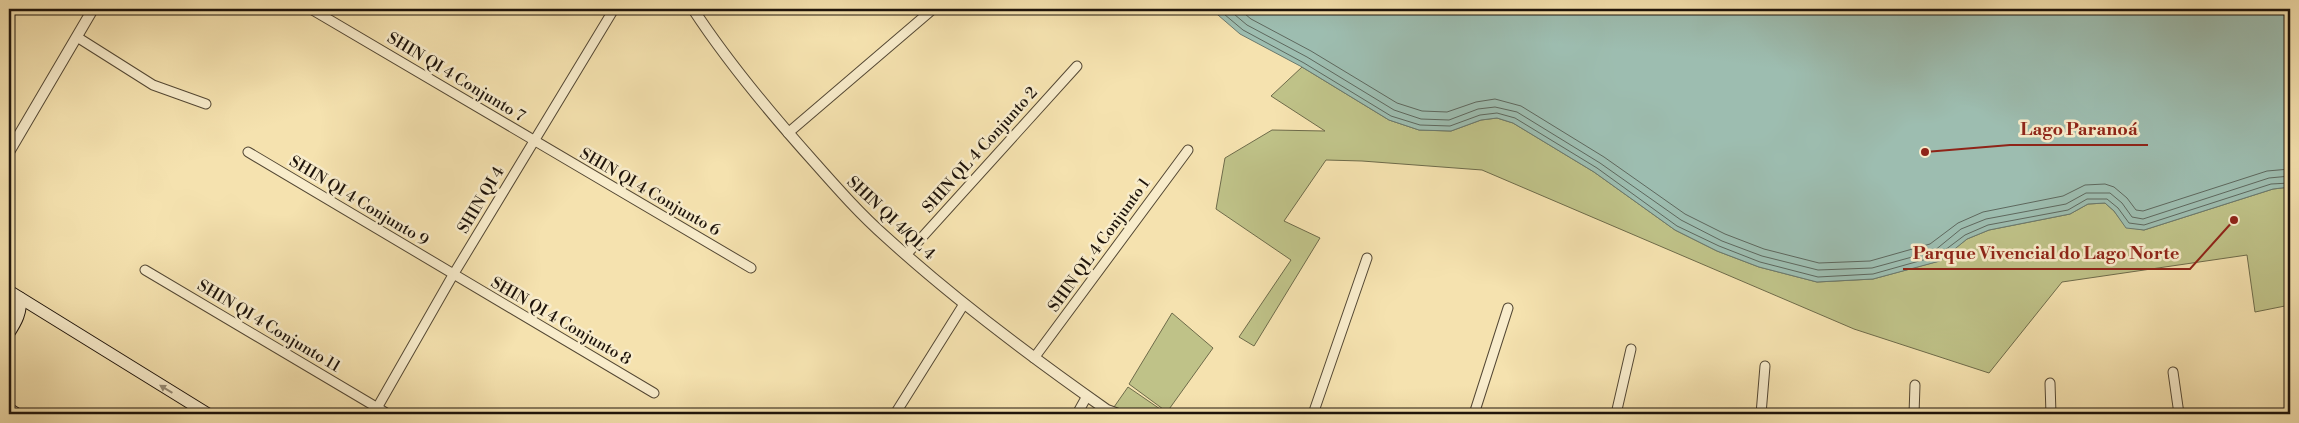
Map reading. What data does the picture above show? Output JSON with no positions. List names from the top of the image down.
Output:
{
  "streets": {
    "street": [
      "SHIN QI 4 Conjunto 7",
      "SHIN QL 4 Conjunto 2",
      "SHIN QI 4 Conjunto 6",
      "SHIN QI 4",
      "SHIN QI 4 Conjunto 9",
      "SHIN QI 4/QL 4",
      "SHIN QL 4 Conjunto 1",
      "SHIN QI 4 Conjunto 8",
      "SHIN QI 4 Conjunto 11"
    ]
  },
  "crossings": [
    ["SHIN QI 4 Conjunto 7", "SHIN QI 4 Conjunto 6"],
    ["SHIN QI 4 Conjunto 7", "SHIN QI 4"],
    ["SHIN QL 4 Conjunto 2", "SHIN QI 4/QL 4"],
    ["SHIN QI 4 Conjunto 6", "SHIN QI 4"],
    ["SHIN QI 4", "SHIN QI 4 Conjunto 9"],
    ["SHIN QI 4", "SHIN QI 4 Conjunto 8"],
    ["SHIN QI 4", "SHIN QI 4 Conjunto 11"],
    ["SHIN QI 4 Conjunto 9", "SHIN QI 4 Conjunto 8"],
    ["SHIN QI 4/QL 4", "SHIN QL 4 Conjunto 1"]
  ],
  "places": ["Lago Paranoá", "Parque Vivencial do Lago Norte"]
}
